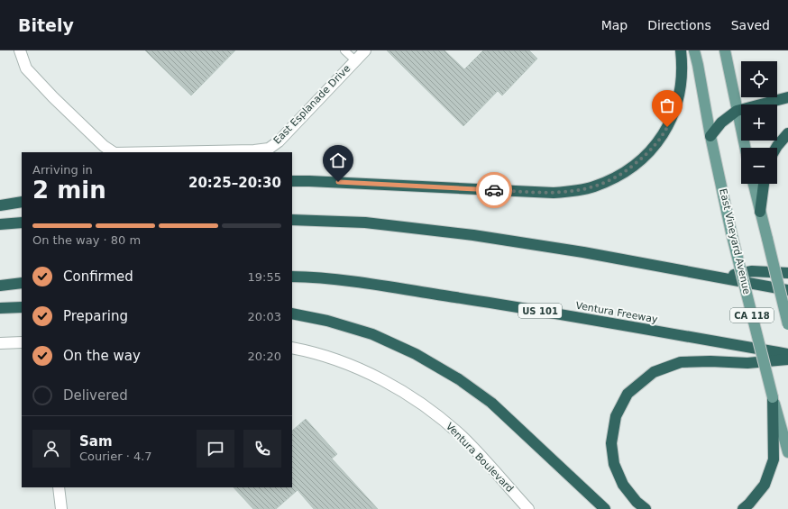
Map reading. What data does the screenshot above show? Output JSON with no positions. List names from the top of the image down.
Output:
{
  "streets": {
    "highway": ["US 101", "Ventura Freeway"],
    "main road": ["East Vineyard Avenue", "CA 118"],
    "street": ["East Esplanade Drive", "Ventura Boulevard"]
  },
  "page": {
    "header": "Bitely",
    "nav": ["Map", "Directions", "Saved"],
    "map_buttons": ["+", "−"],
    "heading": ["2 min", "Arriving in", "20:25–20:30"],
    "panel": ["Sam", "Courier · 4.7"],
    "bar": "On the way · 80 m",
    "list": [
      ["Confirmed", "19:55"],
      ["Preparing", "20:03"],
      ["On the way", "20:20"],
      "Delivered"
    ]
  }
}
